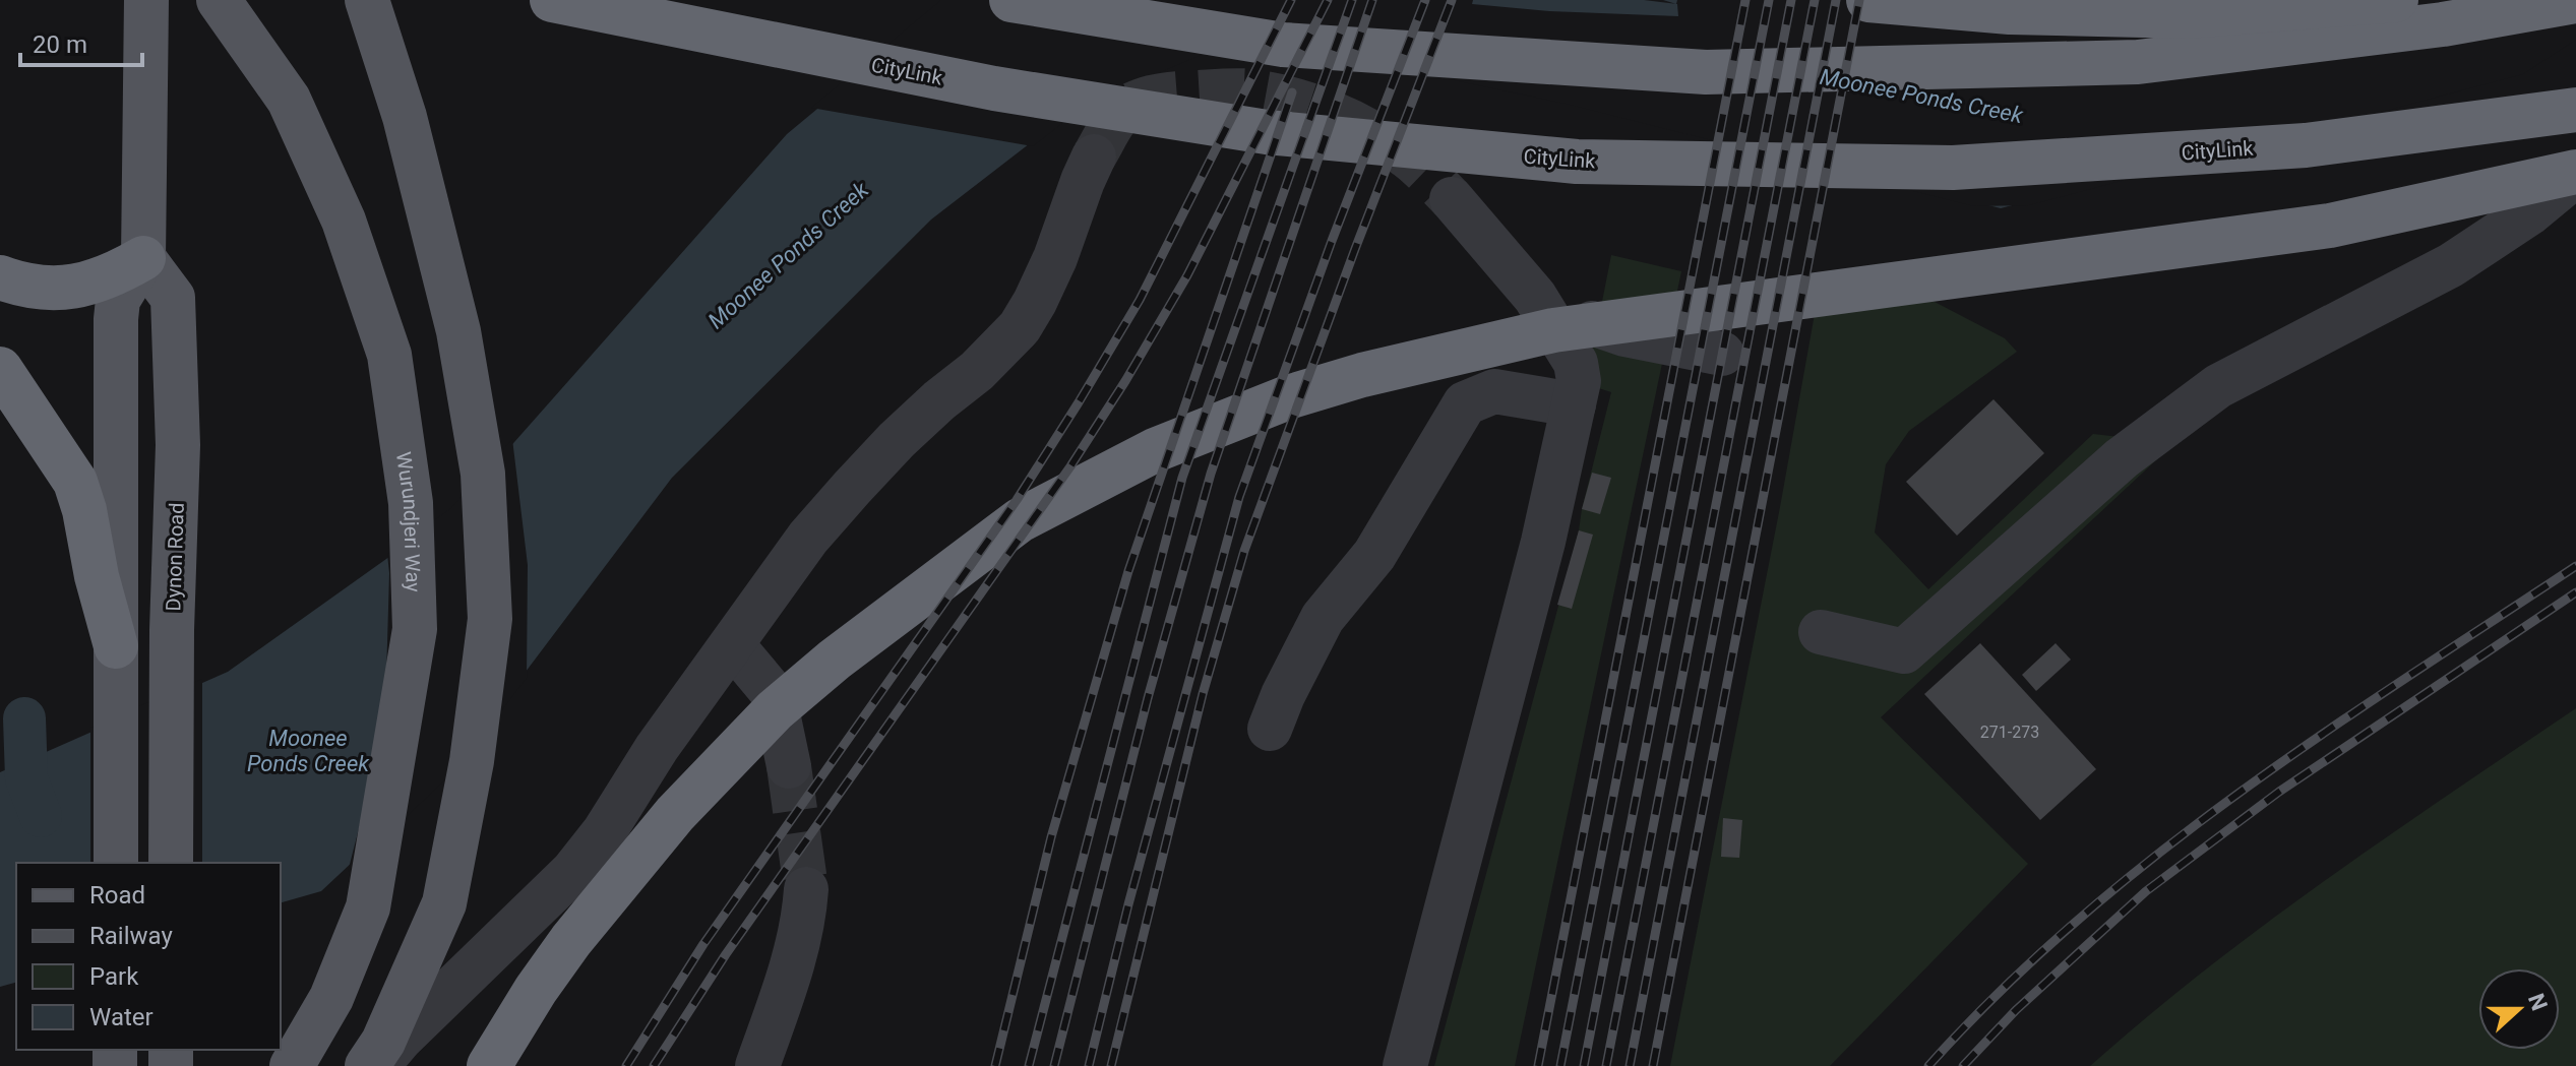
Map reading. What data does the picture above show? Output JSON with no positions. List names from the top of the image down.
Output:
{
  "streets": {
    "highway": ["CityLink"],
    "main road": ["Wurundjeri Way", "Dynon Road"]
  },
  "water": ["Moonee Ponds Creek"],
  "house_numbers": ["271-273"],
  "legend": [
    "Road",
    "Railway",
    "Park",
    "Water"
  ],
  "scale_bar": "20 m",
  "north": "right"
}
